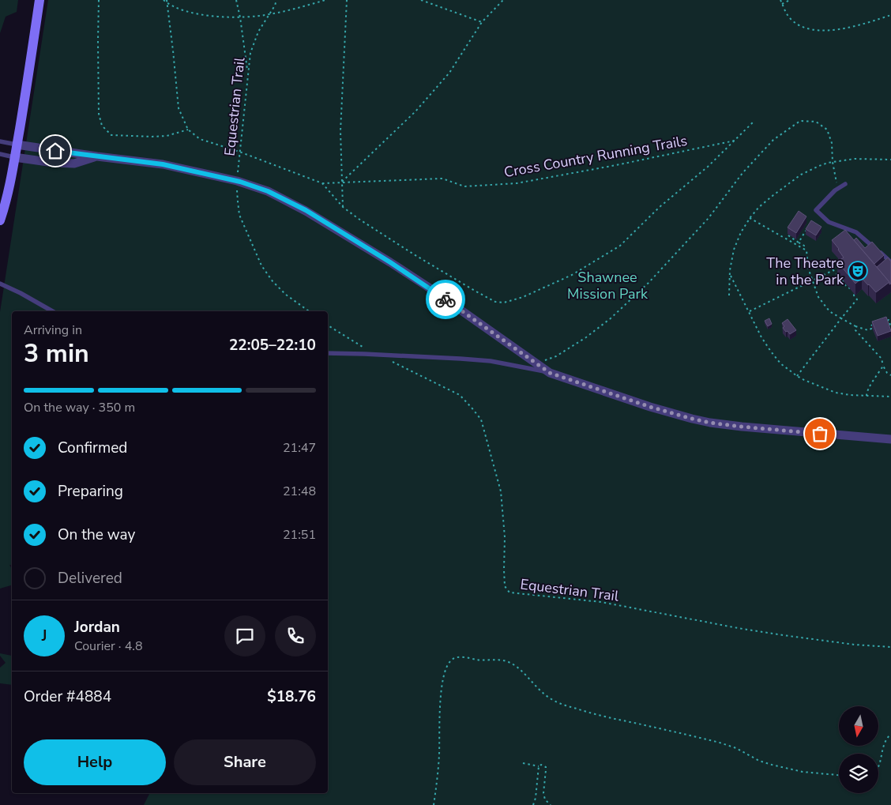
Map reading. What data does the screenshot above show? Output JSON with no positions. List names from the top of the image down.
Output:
{
  "streets": {
    "path": ["Equestrian Trail", "Cross Country Running Trails"]
  },
  "crossings": [
    ["Equestrian Trail", "Cross Country Running Trails"]
  ],
  "parks": ["Shawnee Mission Park"],
  "places": {
    "theatre": ["The Theatre in the Park"]
  },
  "north": "bottom",
  "page": {
    "heading": ["3 min", "Arriving in", "22:05–22:10"],
    "panel": [
      "Jordan",
      "Courier · 4.8",
      "Order #4884",
      "$18.76"
    ],
    "bar": "On the way · 350 m",
    "list": [
      ["Confirmed", "21:47"],
      ["Preparing", "21:48"],
      ["On the way", "21:51"],
      "Delivered"
    ],
    "round": "J",
    "buttons": ["Help", "Share"]
  }
}
